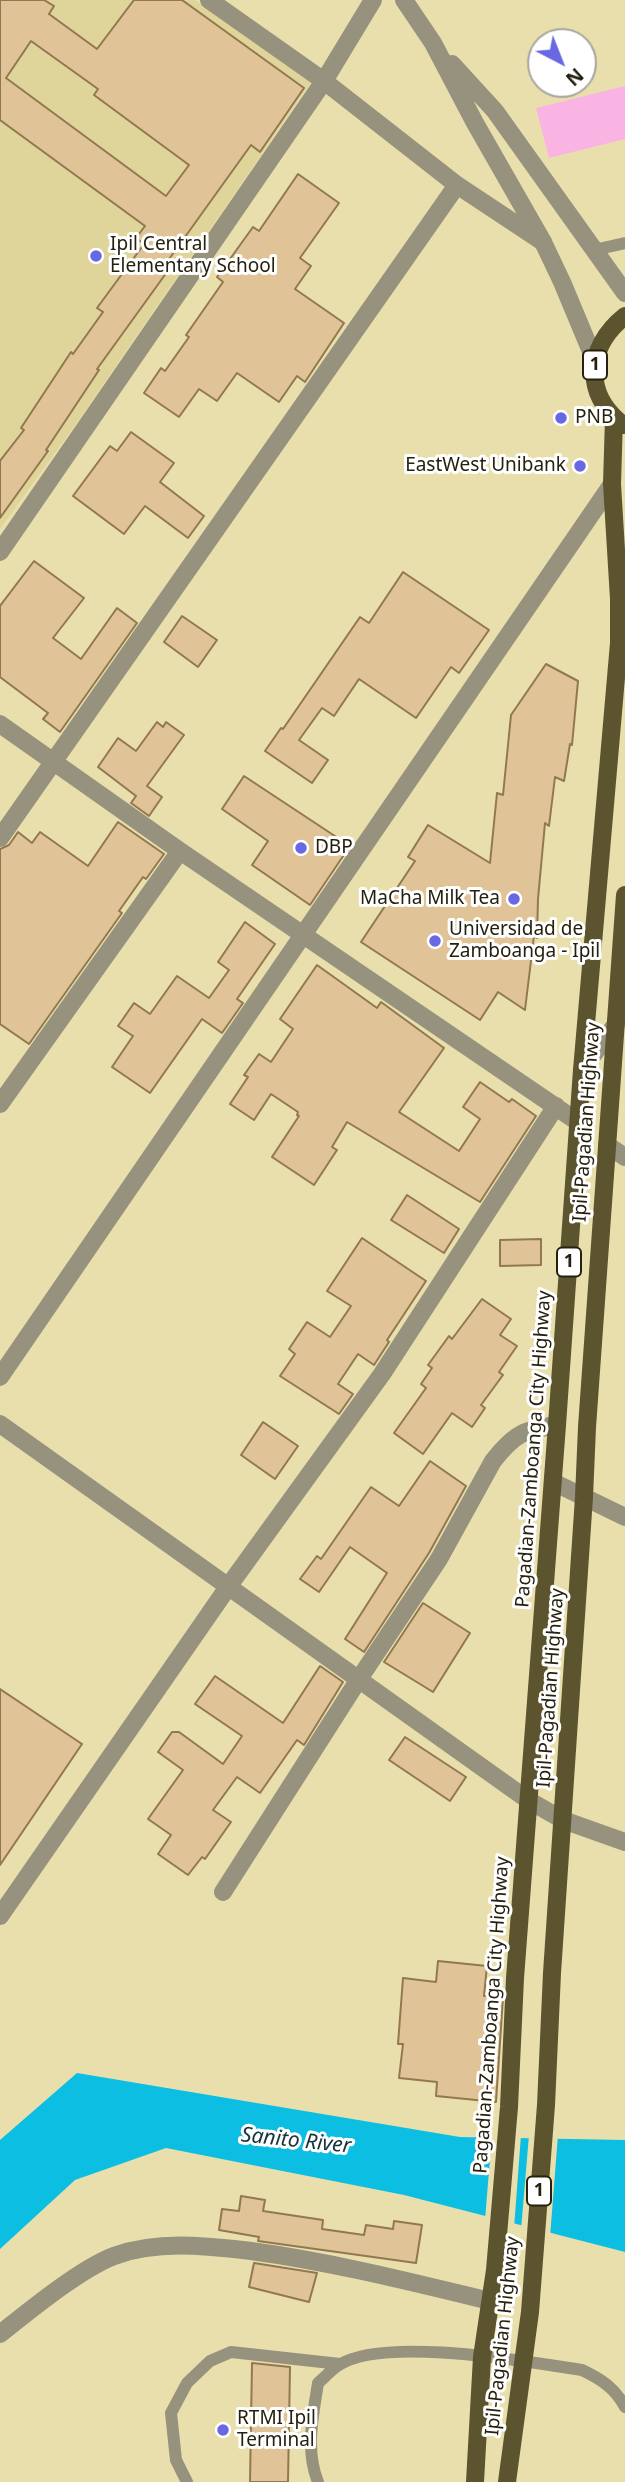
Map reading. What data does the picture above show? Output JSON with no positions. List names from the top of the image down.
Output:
{
  "streets": {
    "main road": ["1", "Ipil-Pagadian Highway", "Pagadian-Zamboanga City Highway"]
  },
  "crossings": [
    ["1", "Pagadian-Zamboanga City Highway"]
  ],
  "water": ["Sanito River"],
  "places": [
    "Ipil Central Elementary School",
    "PNB",
    "EastWest Unibank",
    "DBP",
    "MaCha Milk Tea",
    "Universidad de Zamboanga - Ipil",
    "RTMI Ipil Terminal"
  ],
  "north": "bottom right"
}
